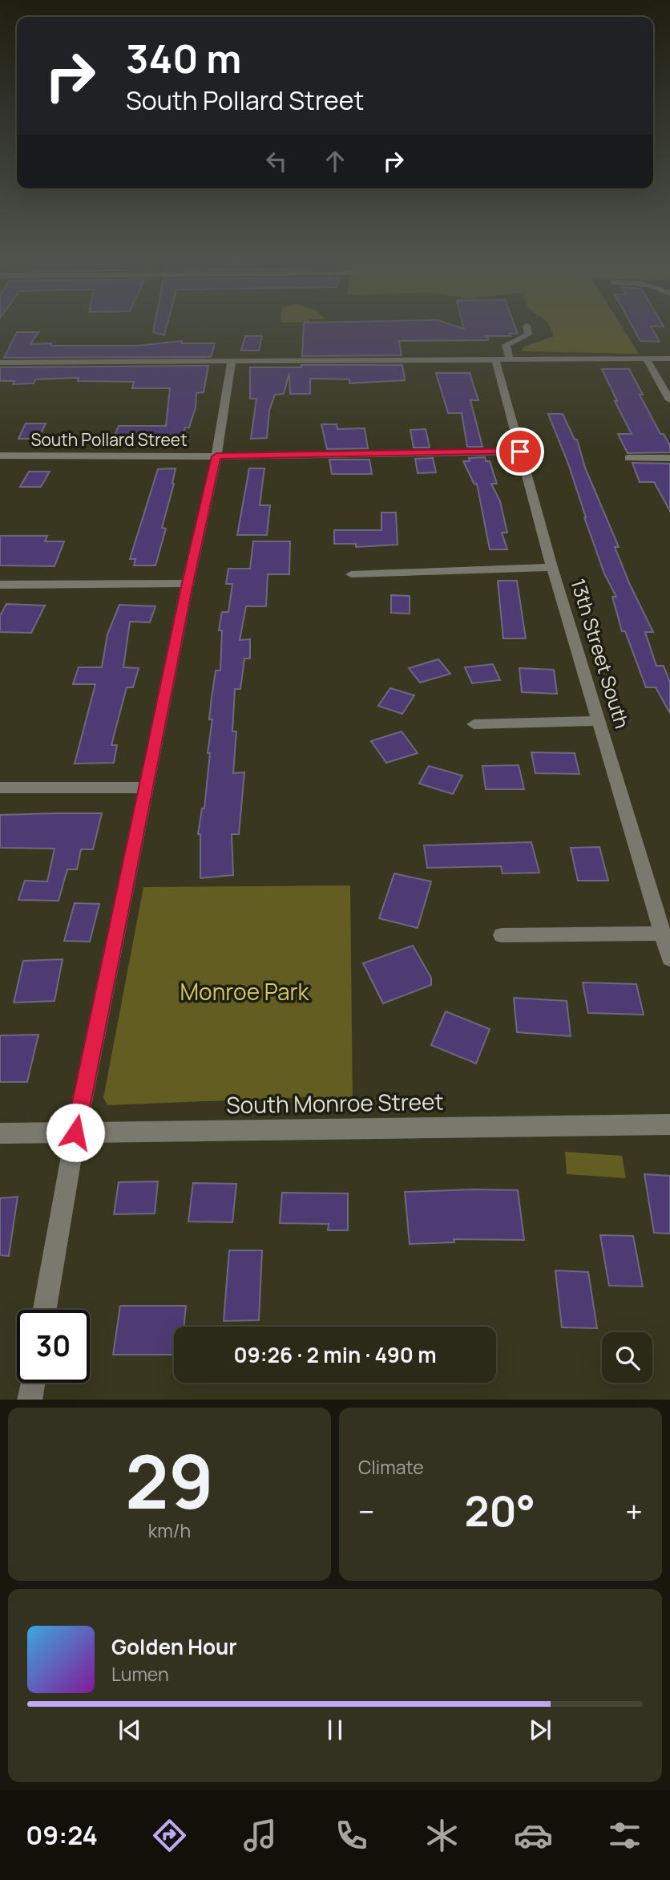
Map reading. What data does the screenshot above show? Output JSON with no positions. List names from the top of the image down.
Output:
{
  "streets": {
    "street": ["South Pollard Street", "13th Street South", "South Monroe Street"]
  },
  "crossings": [
    ["South Pollard Street", "13th Street South"]
  ],
  "parks": ["Monroe Park"],
  "page": {
    "turn": ["340 m", "South Pollard Street"],
    "limit": "30",
    "trip": "09:26 · 2 min · 490 m",
    "tile": [
      ["29", "km/h"],
      "Climate"
    ],
    "heat": ["−", "20°", "+"],
    "song": ["Golden Hour", "Lumen"],
    "tabs": "09:24"
  }
}
